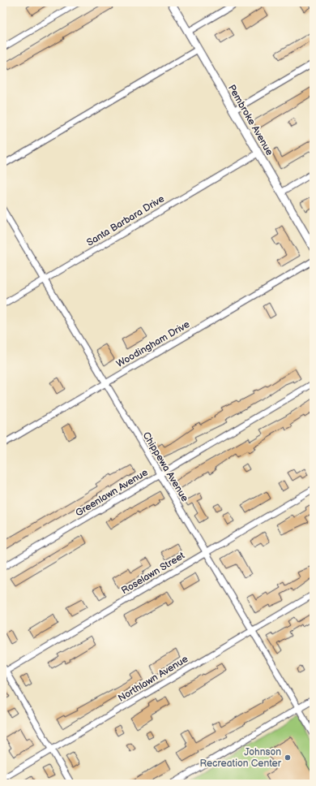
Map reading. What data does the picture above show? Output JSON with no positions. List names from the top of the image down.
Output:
{
  "streets": {
    "street": [
      "Pembroke Avenue",
      "Santa Barbara Drive",
      "Woodingham Drive",
      "Chippewa Avenue",
      "Greenlawn Avenue",
      "Roselawn Street",
      "Northlawn Avenue"
    ]
  },
  "crossings": [
    ["Pembroke Avenue", "Santa Barbara Drive"],
    ["Santa Barbara Drive", "Chippewa Avenue"],
    ["Woodingham Drive", "Chippewa Avenue"],
    ["Chippewa Avenue", "Greenlawn Avenue"],
    ["Chippewa Avenue", "Roselawn Street"],
    ["Chippewa Avenue", "Northlawn Avenue"]
  ],
  "places": ["Johnson Recreation Center"]
}
